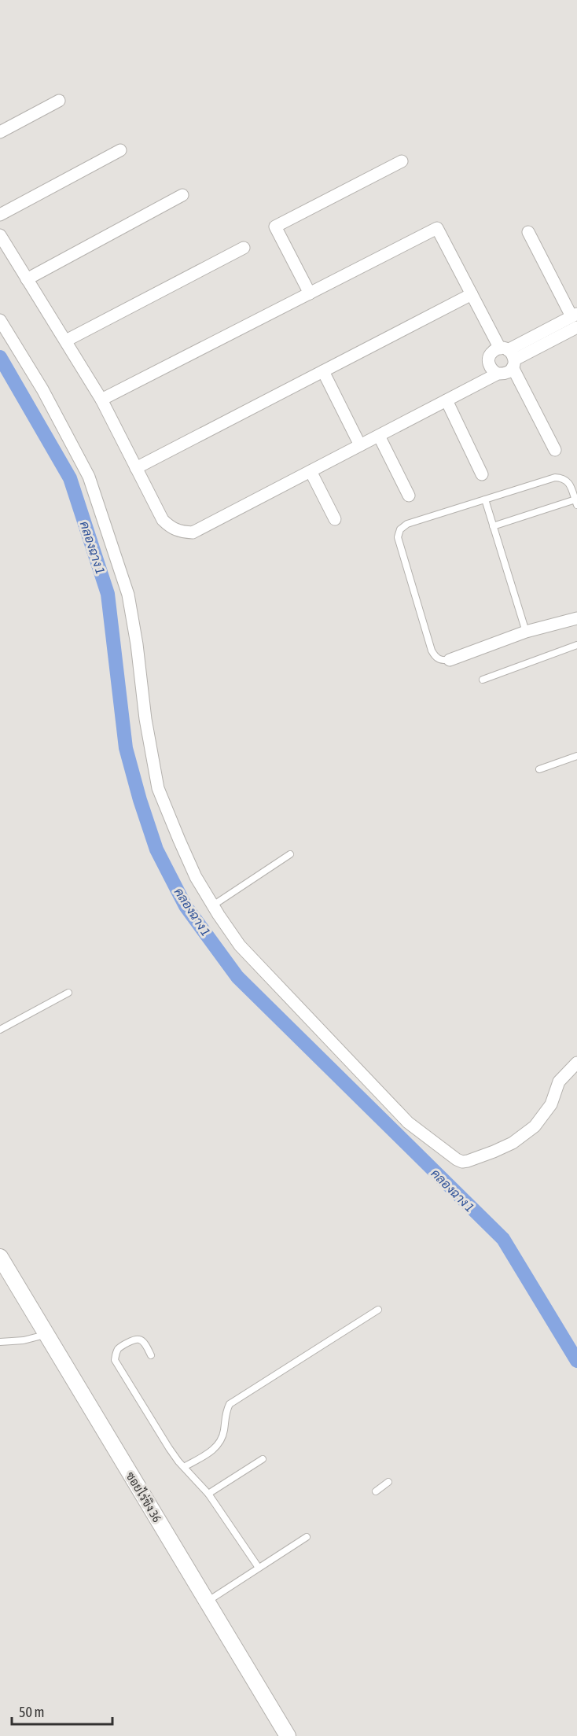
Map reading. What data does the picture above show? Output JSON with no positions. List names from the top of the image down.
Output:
{
  "streets": {
    "street": ["ซอยไร่ขิง 36"]
  },
  "water": ["คลองฉาง 1"],
  "scale_bar": "50 m"
}
